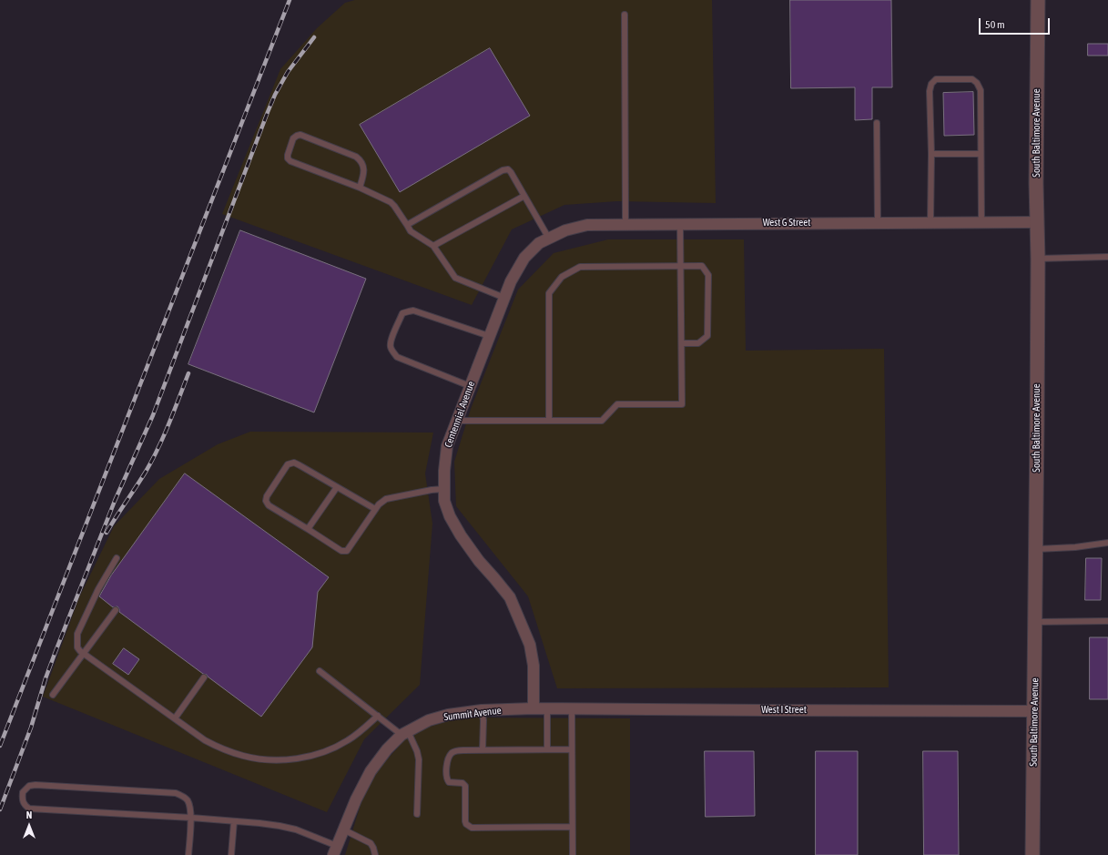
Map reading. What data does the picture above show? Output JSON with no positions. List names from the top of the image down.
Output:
{
  "streets": {
    "street": [
      "South Baltimore Avenue",
      "West G Street",
      "Centennial Avenue",
      "West I Street",
      "Summit Avenue"
    ]
  },
  "crossings": [
    ["South Baltimore Avenue", "West G Street"],
    ["South Baltimore Avenue", "West I Street"],
    ["West G Street", "Centennial Avenue"],
    ["Centennial Avenue", "West I Street"],
    ["Centennial Avenue", "Summit Avenue"],
    ["West I Street", "Summit Avenue"]
  ],
  "scale_bar": "50 m",
  "north": "top"
}
